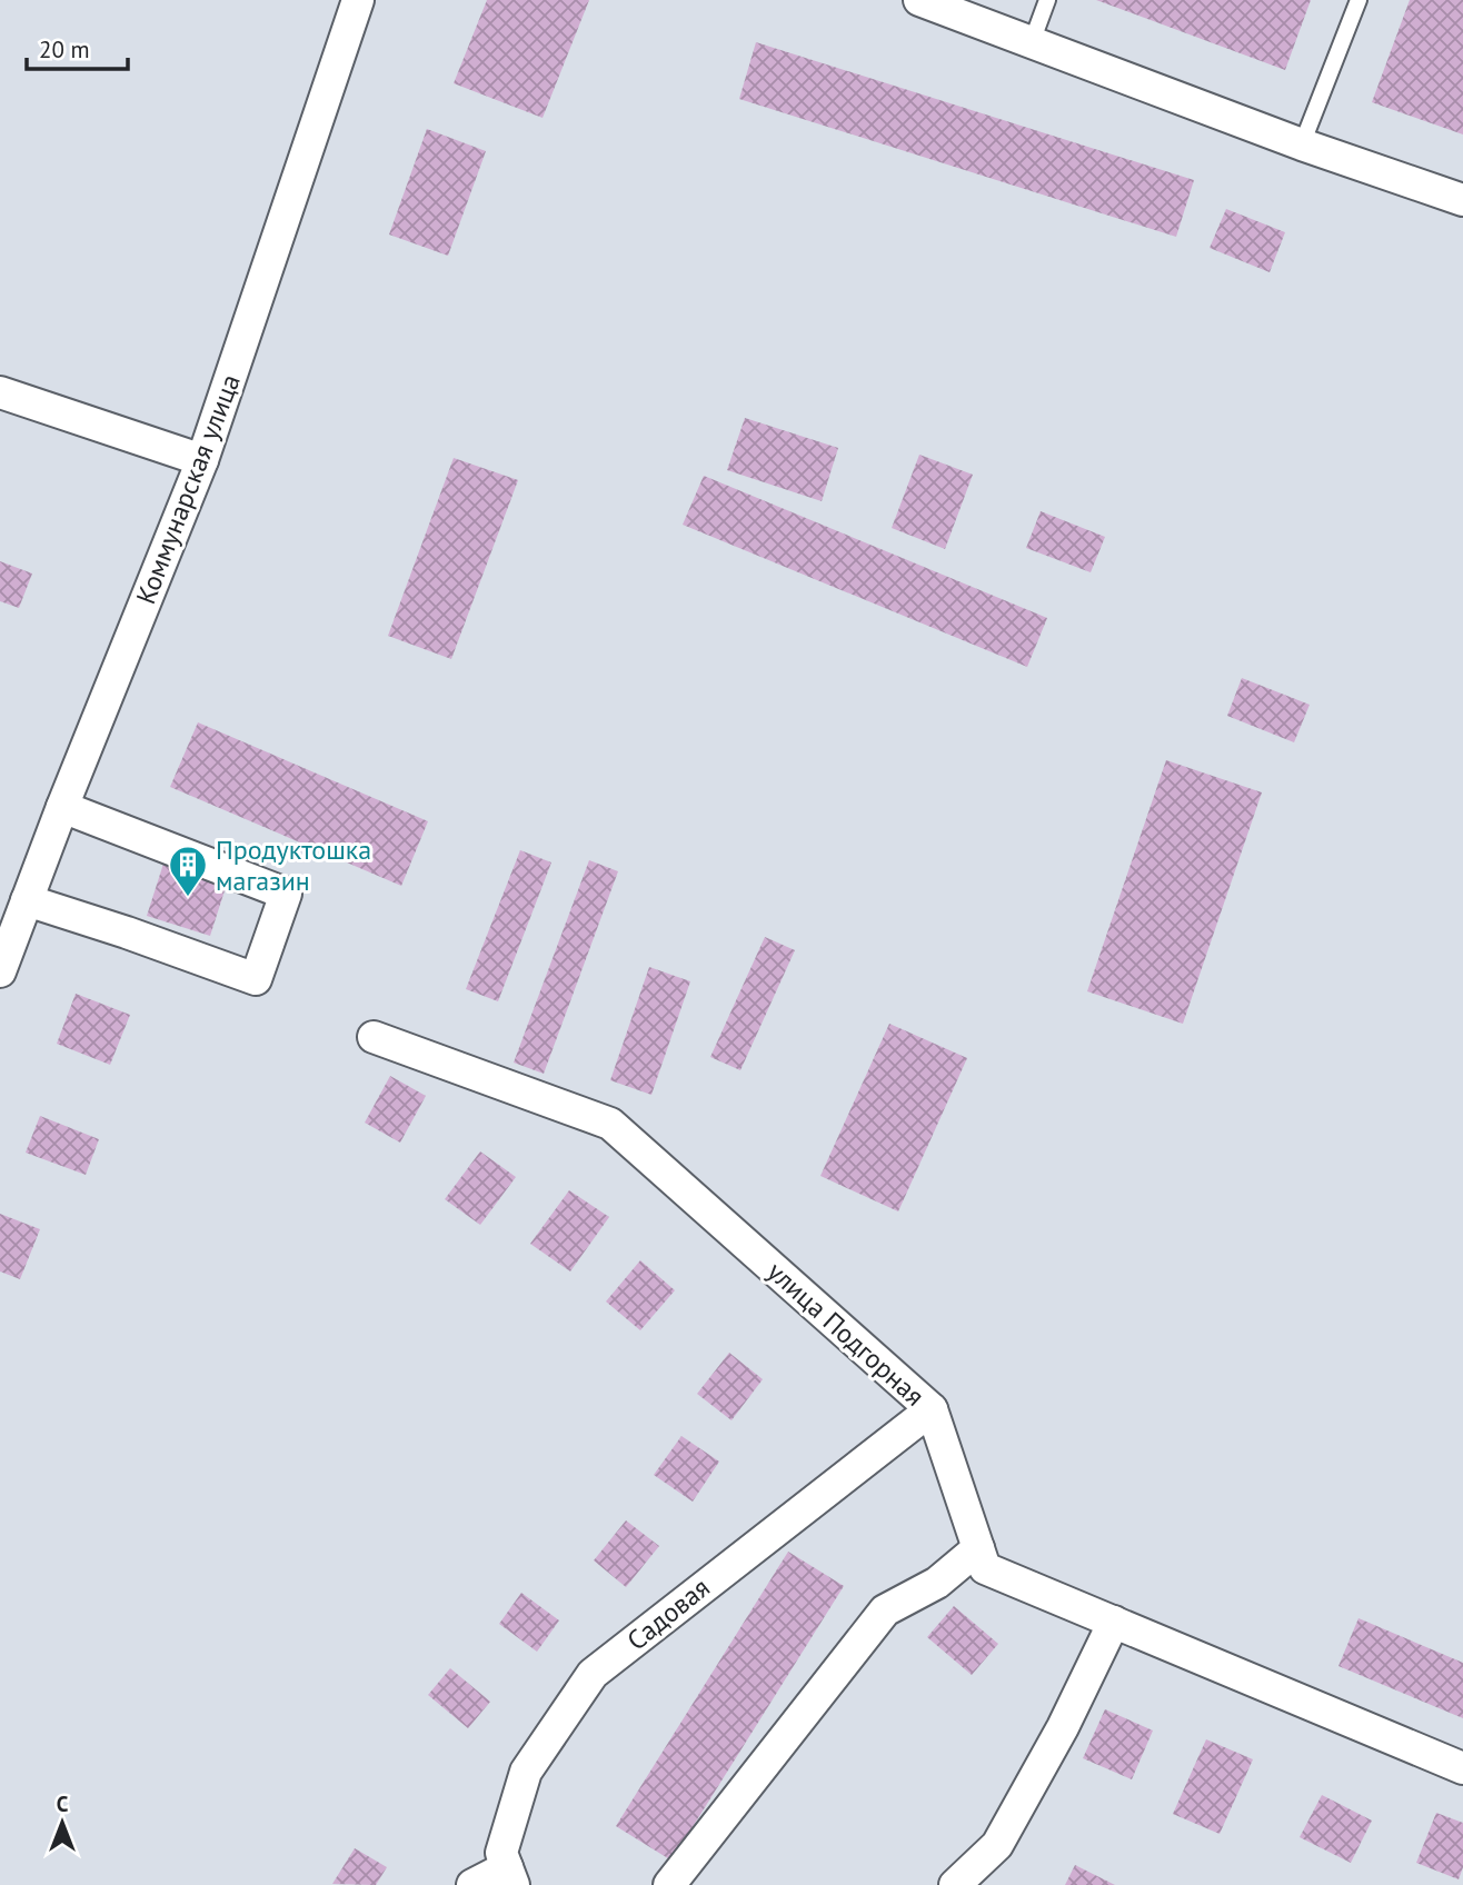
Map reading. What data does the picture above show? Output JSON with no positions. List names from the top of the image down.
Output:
{
  "streets": {
    "street": ["Коммунарская улица", "улица Подгорная", "Садовая"]
  },
  "crossings": [
    ["улица Подгорная", "Садовая"]
  ],
  "places": {
    "building": ["Продуктошка магазин"]
  },
  "scale_bar": "20 m",
  "north": "top"
}
